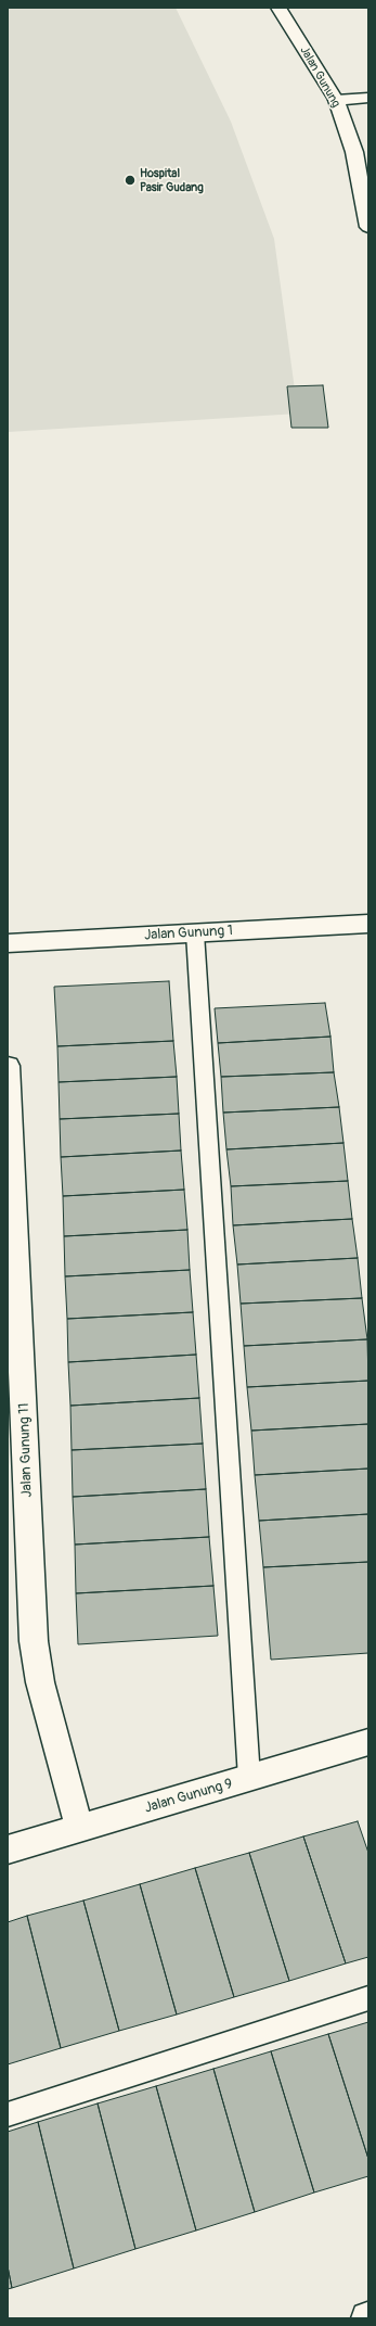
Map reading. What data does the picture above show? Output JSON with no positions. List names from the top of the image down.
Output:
{
  "streets": {
    "street": [
      "Jalan Gunung",
      "Jalan Gunung 1",
      "Jalan Gunung 11",
      "Jalan Gunung 9"
    ]
  },
  "crossings": [
    ["Jalan Gunung 11", "Jalan Gunung 9"]
  ],
  "places": ["Hospital Pasir Gudang"]
}
